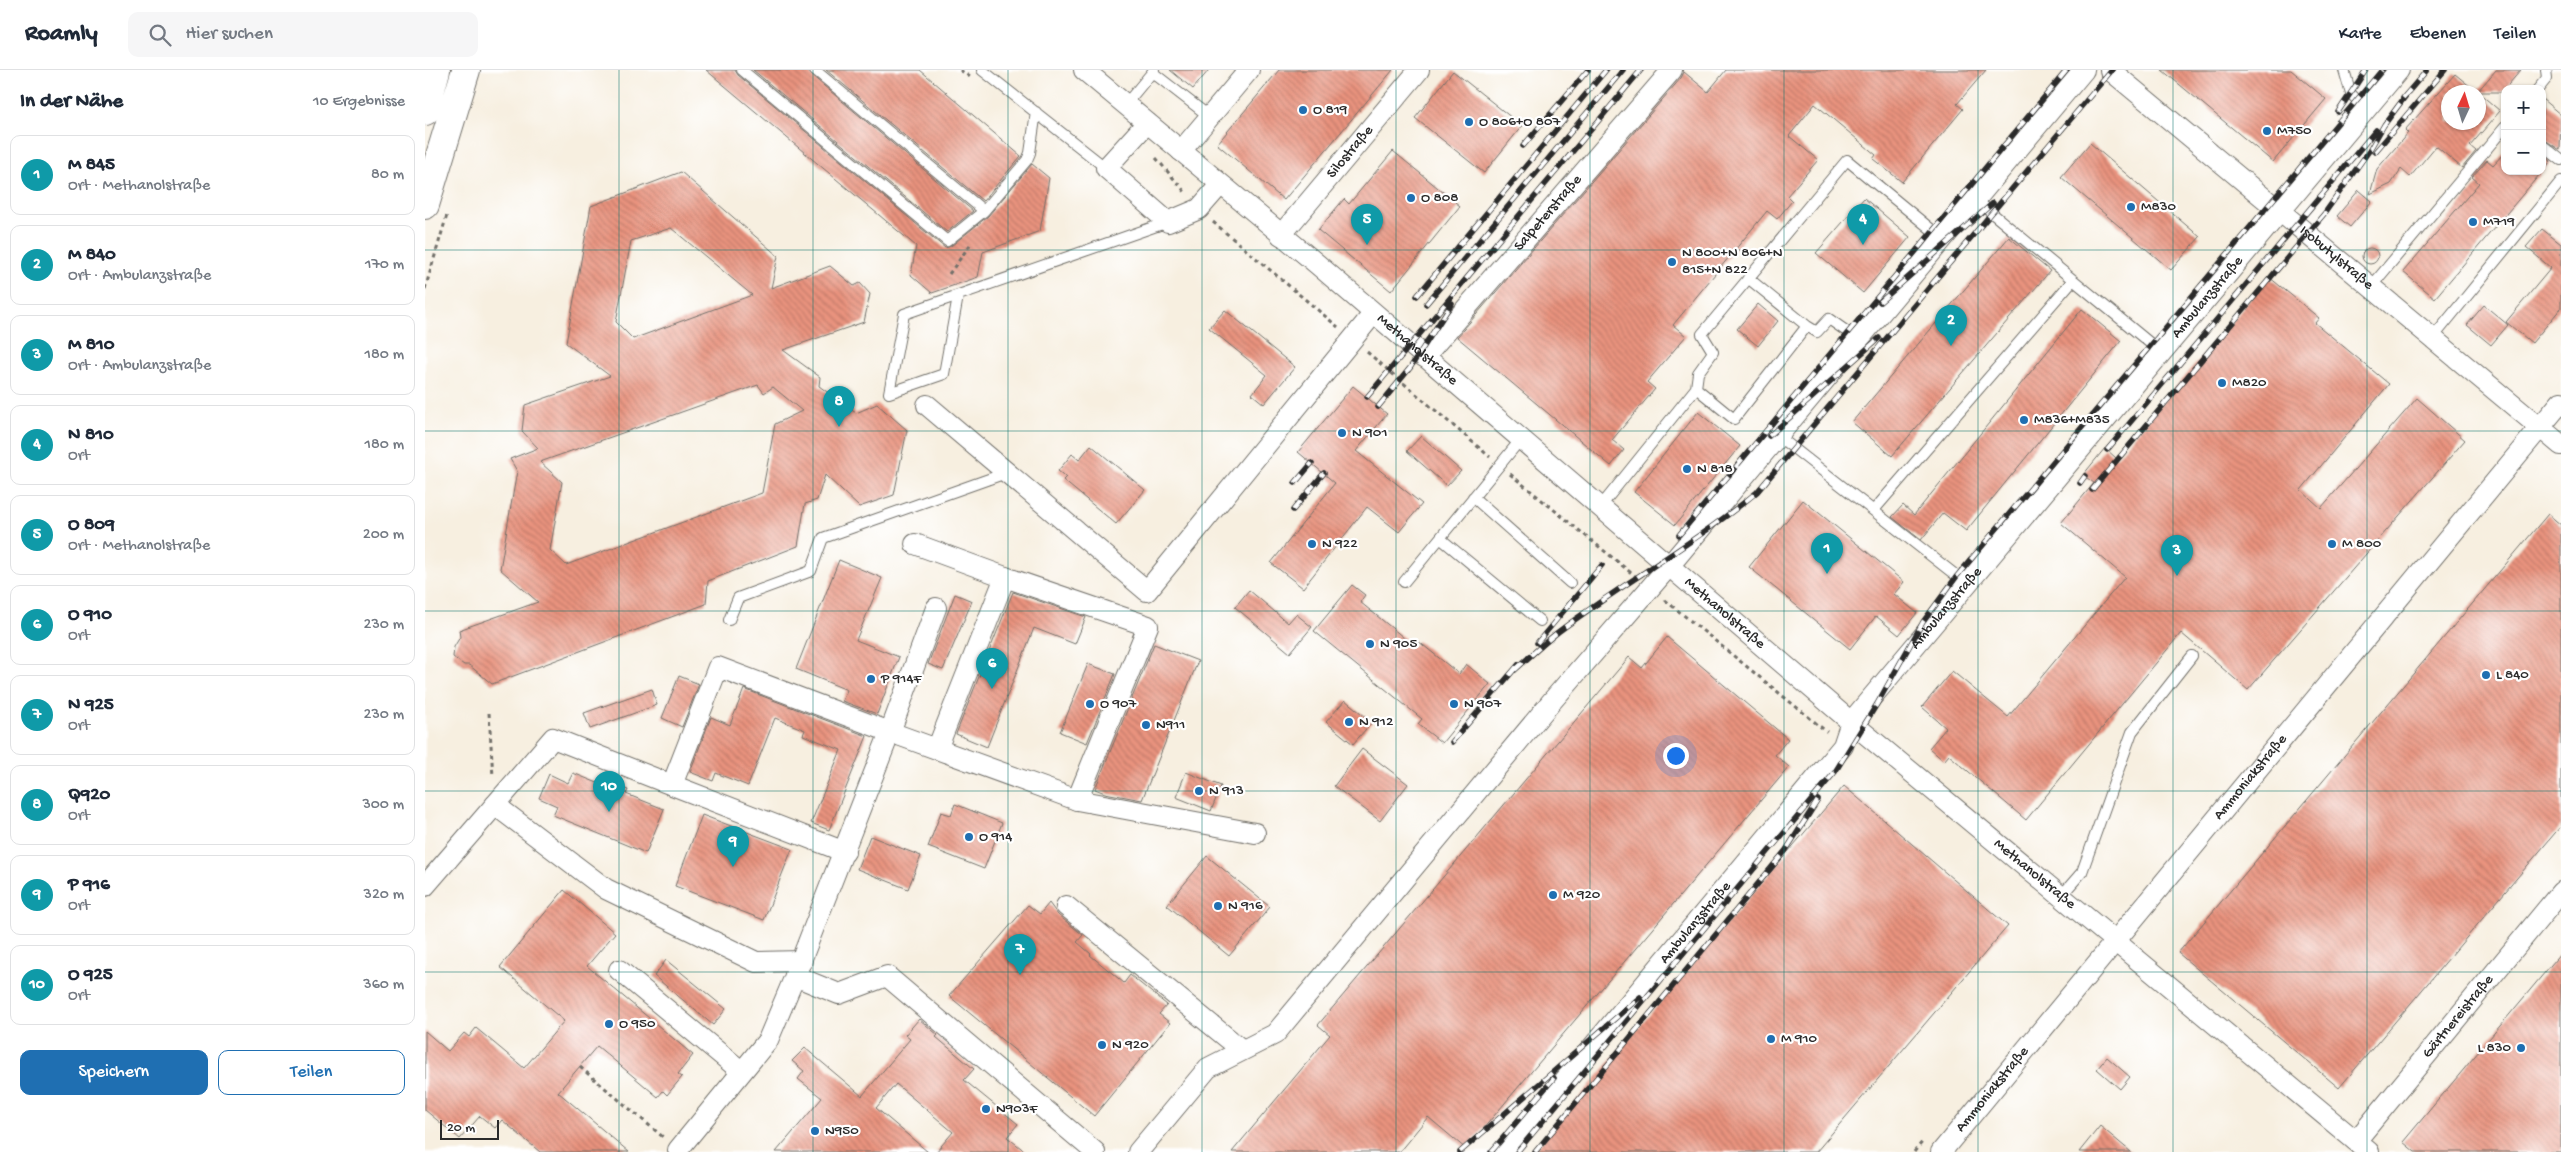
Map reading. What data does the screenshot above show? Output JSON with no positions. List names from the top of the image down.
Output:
{
  "streets": {
    "street": [
      "Silostraße",
      "Salpeterstraße",
      "Isobutylstraße",
      "Ambulanzstraße",
      "Methanolstraße",
      "Ammoniakstraße",
      "Gärtnereistraße"
    ]
  },
  "crossings": [
    ["Silostraße", "Methanolstraße"],
    ["Salpeterstraße", "Methanolstraße"],
    ["Isobutylstraße", "Ambulanzstraße"],
    ["Isobutylstraße", "Ammoniakstraße"],
    ["Ambulanzstraße", "Methanolstraße"],
    ["Methanolstraße", "Ammoniakstraße"],
    ["Methanolstraße", "Gärtnereistraße"]
  ],
  "places": [
    "O 819",
    "O 806+O 807",
    "M750",
    "O 808",
    "M830",
    "M719",
    "N 800+N 806+N 815+N 822",
    "M820",
    "M836+M835",
    "N 901",
    "N 818",
    "N 922",
    "M 800",
    "N 905",
    "L 840",
    "P 914F",
    "O 907",
    "N 907",
    "N 912",
    "N911",
    "N 913",
    "O 914",
    "M 920",
    "N 916",
    "O 950",
    "M 910",
    "N 920",
    "L 830",
    "N903F",
    "N950"
  ],
  "scale_bar": "20 m",
  "north": "top",
  "page": {
    "header": "Roamly",
    "search": "Hier suchen",
    "nav": ["Karte", "Ebenen", "Teilen"],
    "heading": ["In der Nähe", "10 Ergebnisse"],
    "map_buttons": ["+", "−"],
    "list": [
      {
        "mark": "1",
        "name": "M 845",
        "note": "Ort · Methanolstraße",
        "value": "80 m"
      },
      {
        "mark": "2",
        "name": "M 840",
        "note": "Ort · Ambulanzstraße",
        "value": "170 m"
      },
      {
        "mark": "3",
        "name": "M 810",
        "note": "Ort · Ambulanzstraße",
        "value": "180 m"
      },
      {
        "mark": "4",
        "name": "N 810",
        "note": "Ort",
        "value": "180 m"
      },
      {
        "mark": "5",
        "name": "O 809",
        "note": "Ort · Methanolstraße",
        "value": "200 m"
      },
      {
        "mark": "6",
        "name": "O 910",
        "note": "Ort",
        "value": "230 m"
      },
      {
        "mark": "7",
        "name": "N 925",
        "note": "Ort",
        "value": "230 m"
      },
      {
        "mark": "8",
        "name": "Q920",
        "note": "Ort",
        "value": "300 m"
      },
      {
        "mark": "9",
        "name": "P 916",
        "note": "Ort",
        "value": "320 m"
      },
      {
        "mark": "10",
        "name": "O 925",
        "note": "Ort",
        "value": "360 m"
      }
    ],
    "pins": [
      "4",
      "5",
      "2",
      "8",
      "1",
      "3",
      "6",
      "10",
      "9",
      "7"
    ],
    "buttons": ["Speichern", "Teilen"],
    "scale": "20 m"
  }
}
